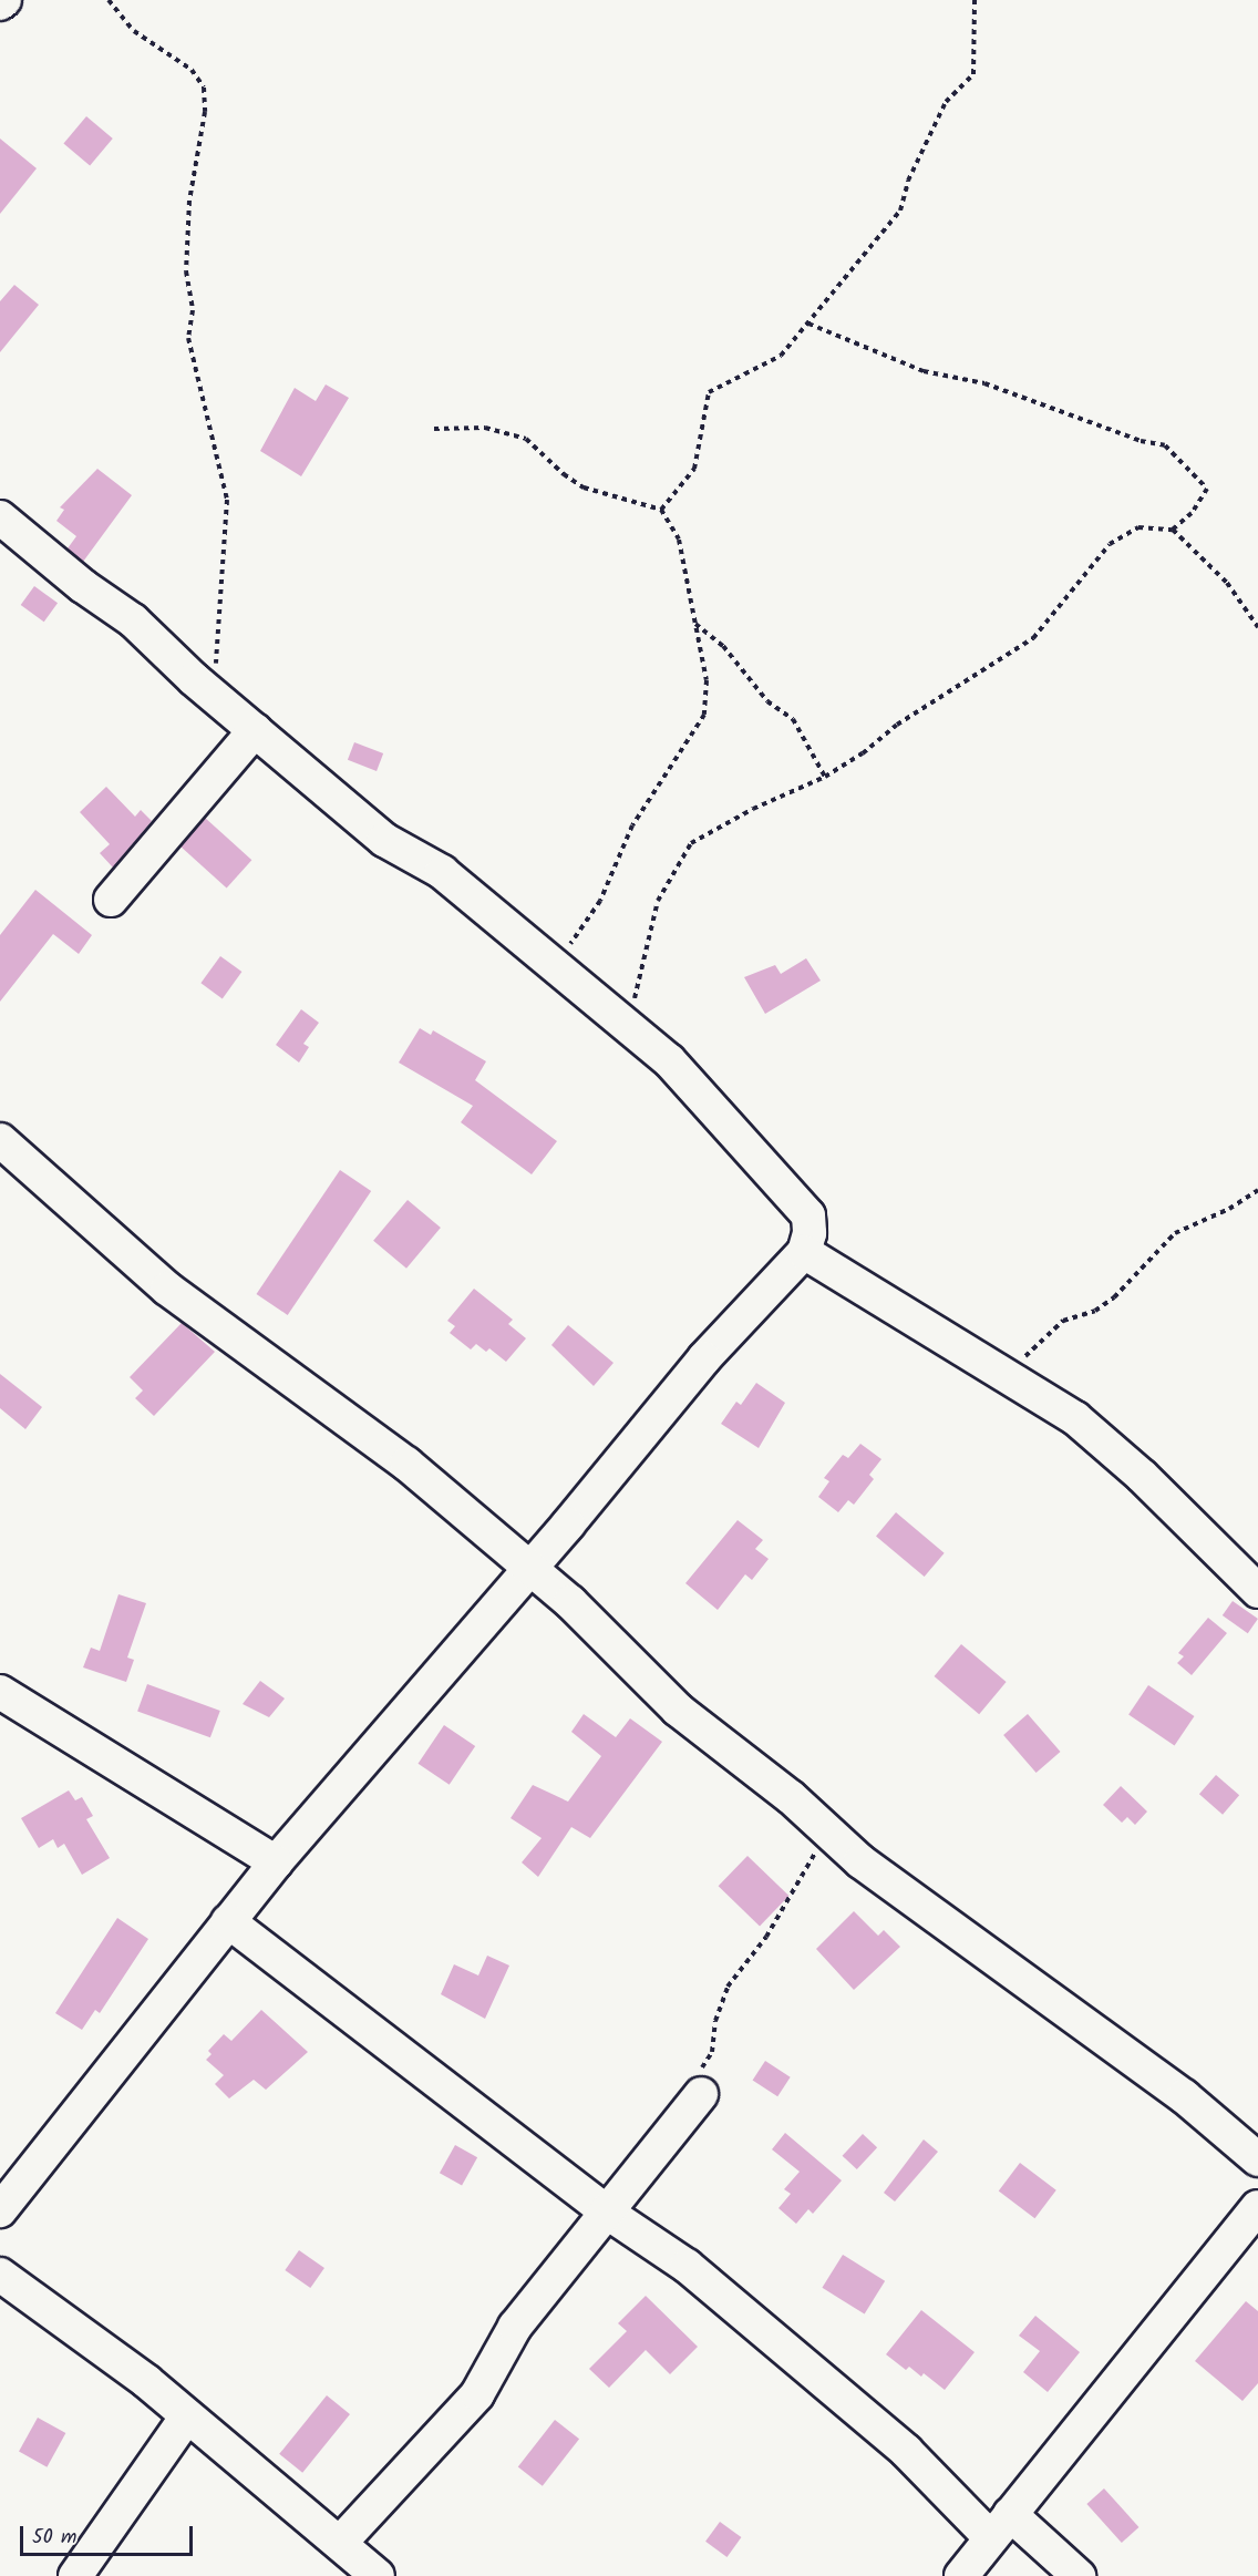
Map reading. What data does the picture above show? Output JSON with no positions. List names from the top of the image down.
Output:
{
  "scale_bar": "50 m"
}
